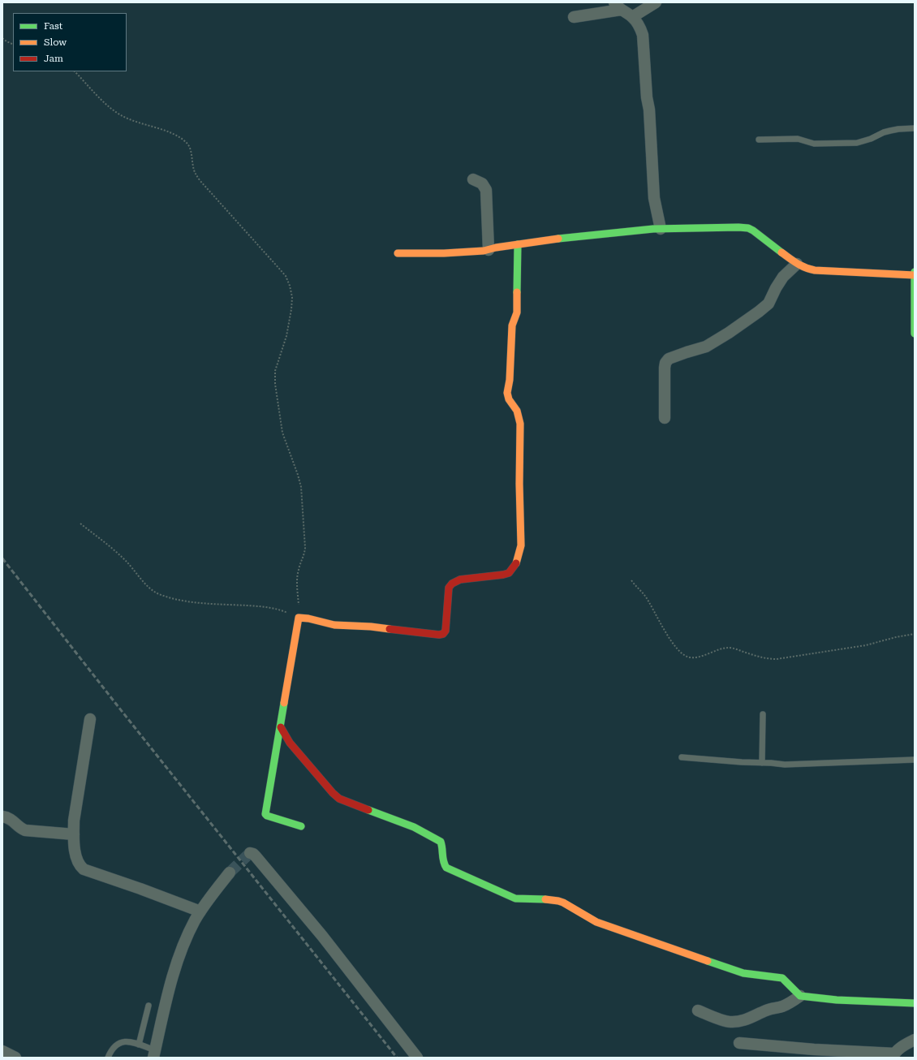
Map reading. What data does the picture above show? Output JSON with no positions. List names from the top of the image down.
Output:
{
  "legend": ["Fast", "Slow", "Jam"]
}
